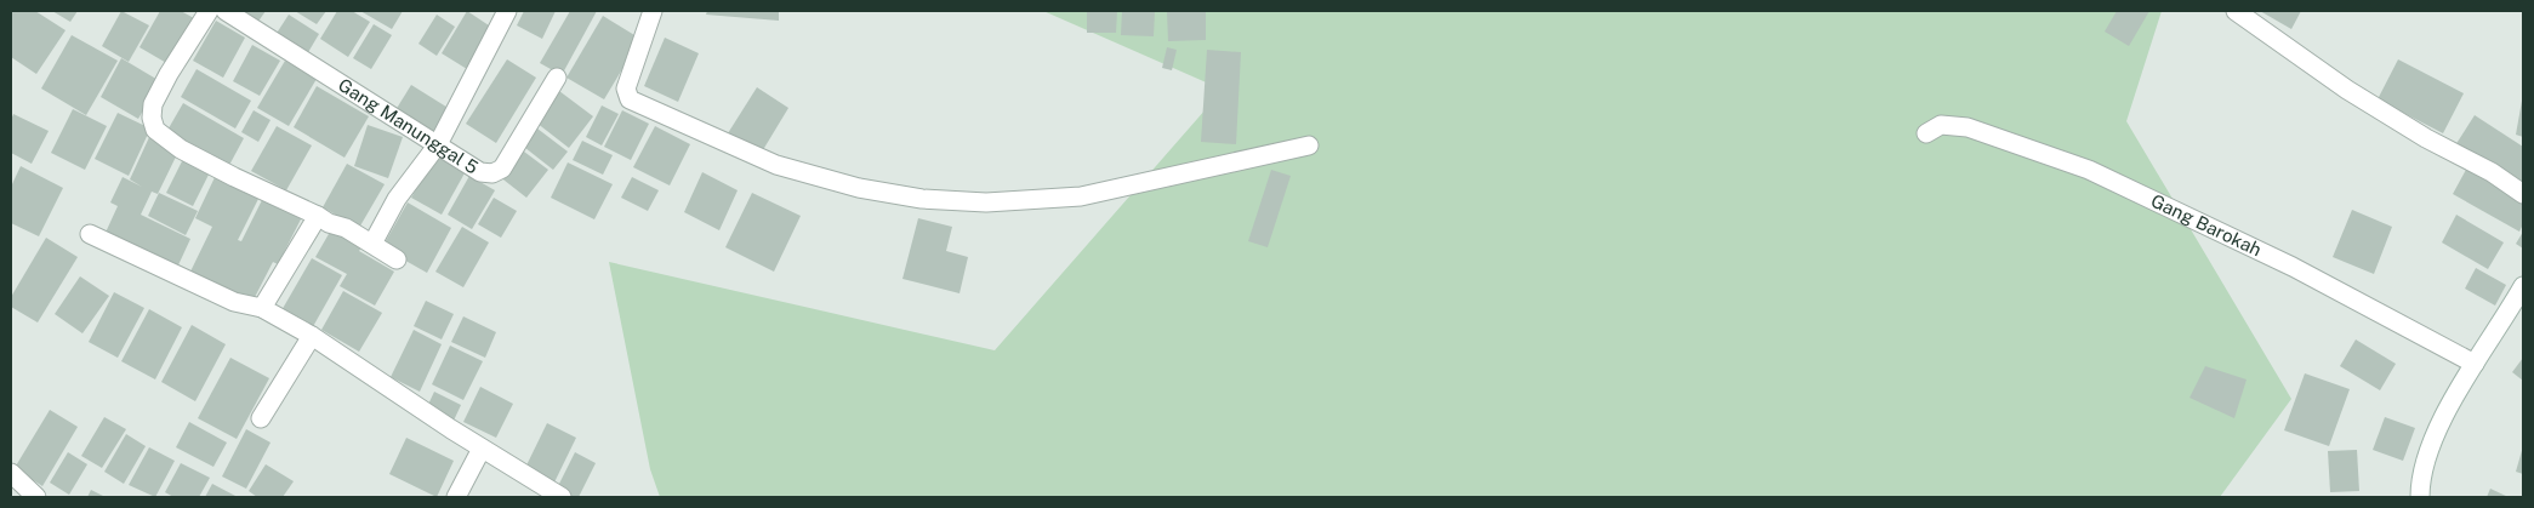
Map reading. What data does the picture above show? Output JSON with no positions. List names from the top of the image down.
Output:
{
  "streets": {
    "street": ["Gang Manunggal 5", "Gang Barokah"]
  }
}
